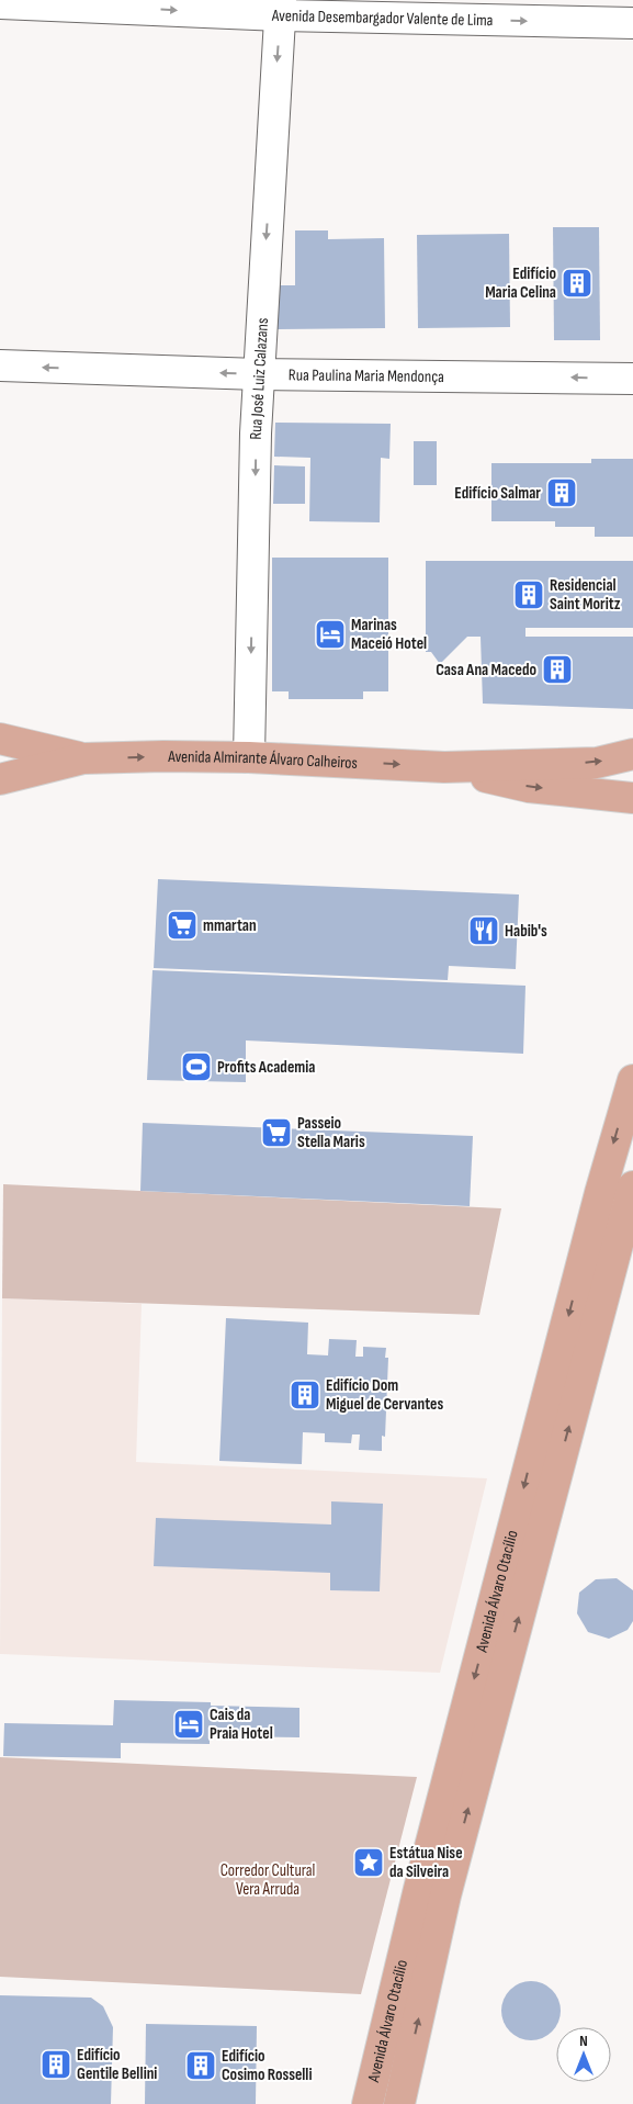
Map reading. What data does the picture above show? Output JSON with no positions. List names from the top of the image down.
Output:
{
  "streets": {
    "main road": ["Avenida Almirante Álvaro Calheiros", "Avenida Álvaro Otacílio"],
    "street": ["Avenida Desembargador Valente de Lima", "Rua Paulina Maria Mendonça", "Rua José Luiz Calazans"]
  },
  "crossings": [
    ["Avenida Desembargador Valente de Lima", "Rua José Luiz Calazans"],
    ["Rua Paulina Maria Mendonça", "Rua José Luiz Calazans"],
    ["Rua José Luiz Calazans", "Avenida Almirante Álvaro Calheiros"]
  ],
  "one_way": [
    "Avenida Desembargador Valente de Lima",
    "Rua Paulina Maria Mendonça",
    "Rua José Luiz Calazans",
    "Avenida Almirante Álvaro Calheiros"
  ],
  "parks": ["Corredor Cultural Vera Arruda"],
  "places": {
    "building": [
      "Edifício Maria Celina",
      "Edifício Salmar",
      "Residencial Saint Moritz",
      "Casa Ana Macedo",
      "Edifício Dom Miguel de Cervantes",
      "Edifício Gentile Bellini",
      "Edifício Cosimo Rosselli"
    ],
    "hotel": ["Marinas Maceió Hotel", "Cais da Praia Hotel"],
    "supermarket": ["mmartan", "Passeio Stella Maris"],
    "restaurant": ["Habib's"],
    "sports": ["Profits Academia"],
    "place": ["Estátua Nise da Silveira"]
  },
  "north": "top"
}
